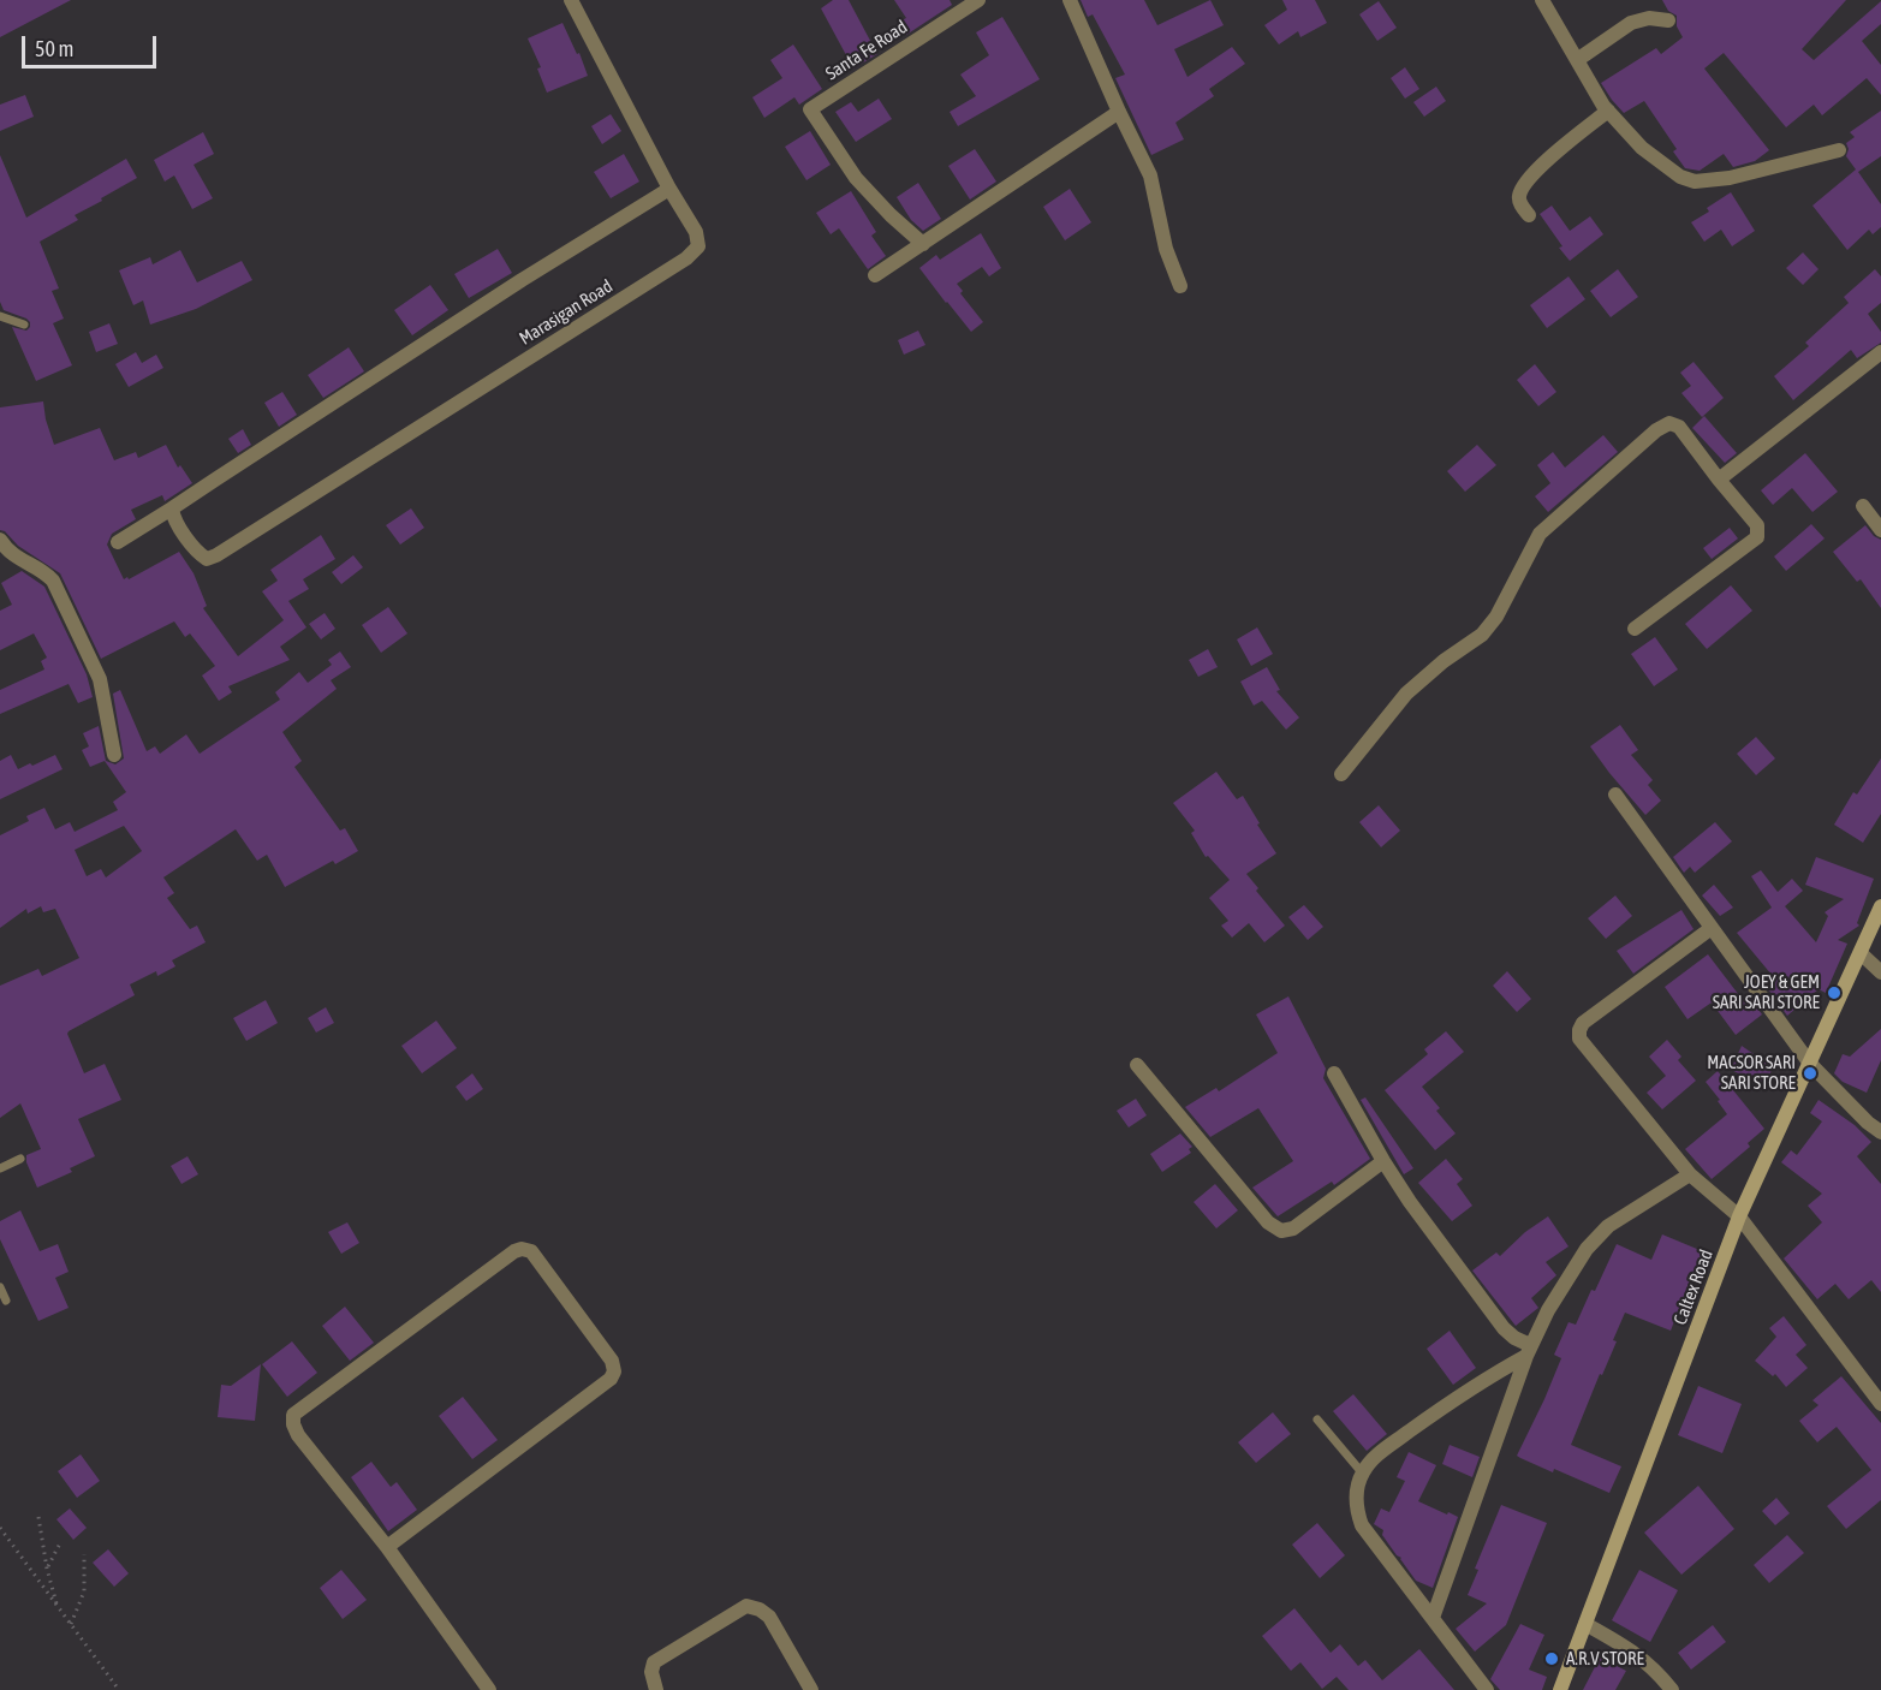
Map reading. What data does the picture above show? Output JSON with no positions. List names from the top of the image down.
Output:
{
  "streets": {
    "street": ["Santa Fe Road", "Marasigan Road", "Caltex Road"]
  },
  "places": ["JOEY & GEM SARI SARI STORE", "MACSOR SARI SARI STORE", "A.R.V STORE"],
  "scale_bar": "50 m"
}
